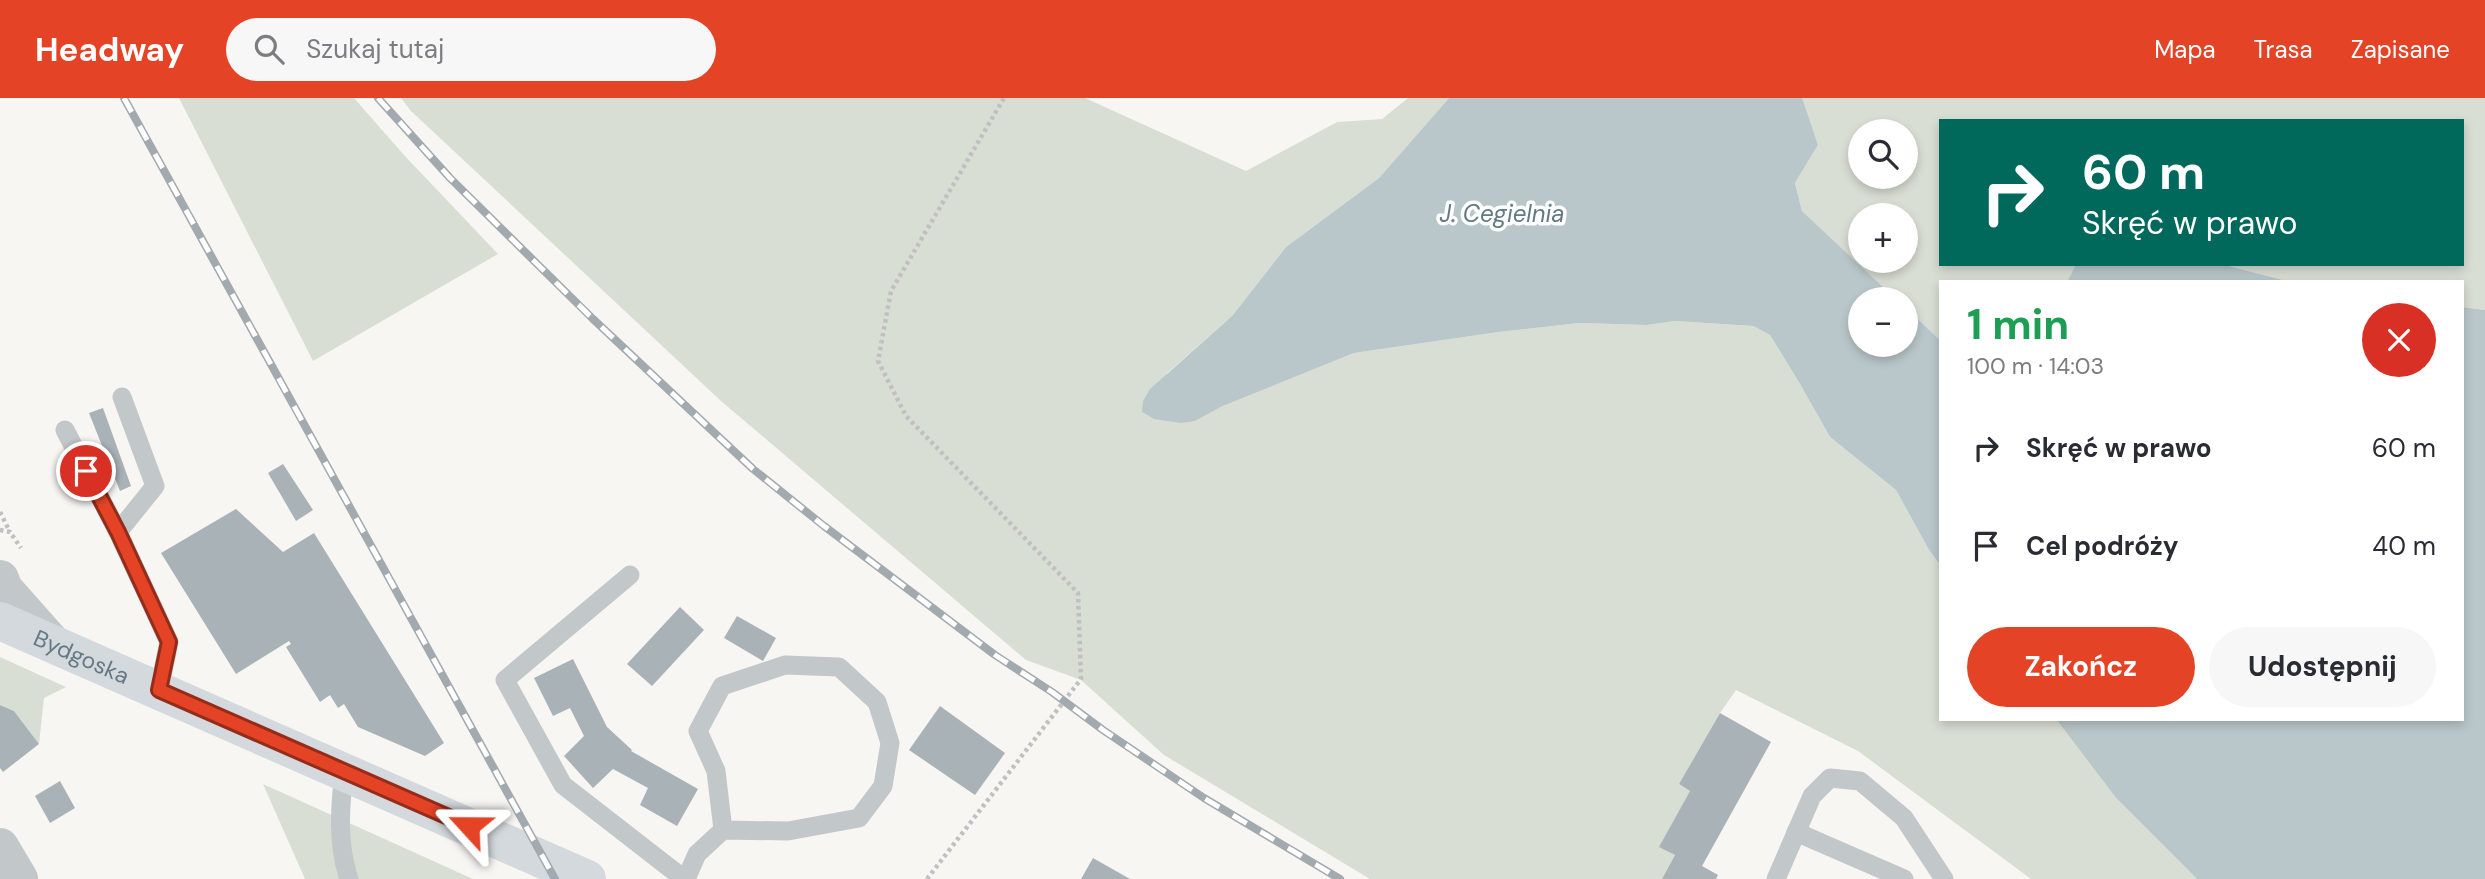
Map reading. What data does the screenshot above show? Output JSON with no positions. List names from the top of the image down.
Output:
{
  "streets": {
    "street": ["Bydgoska"]
  },
  "water": ["J. Cegielnia"],
  "page": {
    "header": "Headway",
    "search": "Szukaj tutaj",
    "nav": ["Mapa", "Trasa", "Zapisane"],
    "map_buttons": ["+", "−"],
    "turn": ["60 m", "Skręć w prawo"],
    "heading": ["1 min", "100 m · 14:03"],
    "list": [
      {
        "name": "Skręć w prawo",
        "value": "60 m"
      },
      {
        "name": "Cel podróży",
        "value": "40 m"
      }
    ],
    "buttons": ["Zakończ", "Udostępnij"]
  }
}
